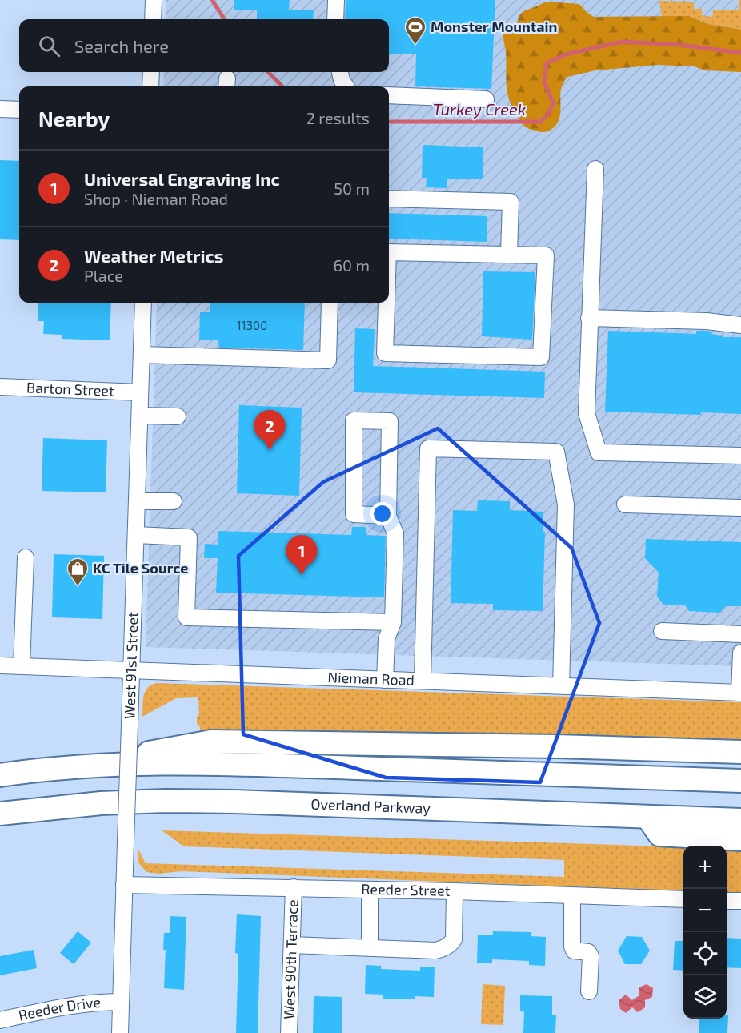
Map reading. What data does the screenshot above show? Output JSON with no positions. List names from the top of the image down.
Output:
{
  "streets": {
    "highway": ["Overland Parkway"],
    "street": [
      "Barton Street",
      "West 91st Street",
      "Nieman Road",
      "Reeder Street",
      "West 90th Terrace",
      "Reeder Drive"
    ]
  },
  "crossings": [
    ["Barton Street", "West 91st Street"],
    ["West 91st Street", "Nieman Road"],
    ["West 91st Street", "Reeder Street"],
    ["West 91st Street", "Reeder Drive"],
    ["Reeder Street", "West 90th Terrace"]
  ],
  "water": ["Turkey Creek"],
  "places": {
    "sports": ["Monster Mountain"],
    "shop": ["KC Tile Source"]
  },
  "house_numbers": ["11300"],
  "page": {
    "search": "Search here",
    "heading": ["Nearby", "2 results"],
    "list": [
      {
        "mark": "1",
        "name": "Universal Engraving Inc",
        "note": "Shop · Nieman Road",
        "value": "50 m"
      },
      {
        "mark": "2",
        "name": "Weather Metrics",
        "note": "Place",
        "value": "60 m"
      }
    ],
    "pins": ["2", "1"],
    "map_buttons": ["+", "−"]
  }
}
